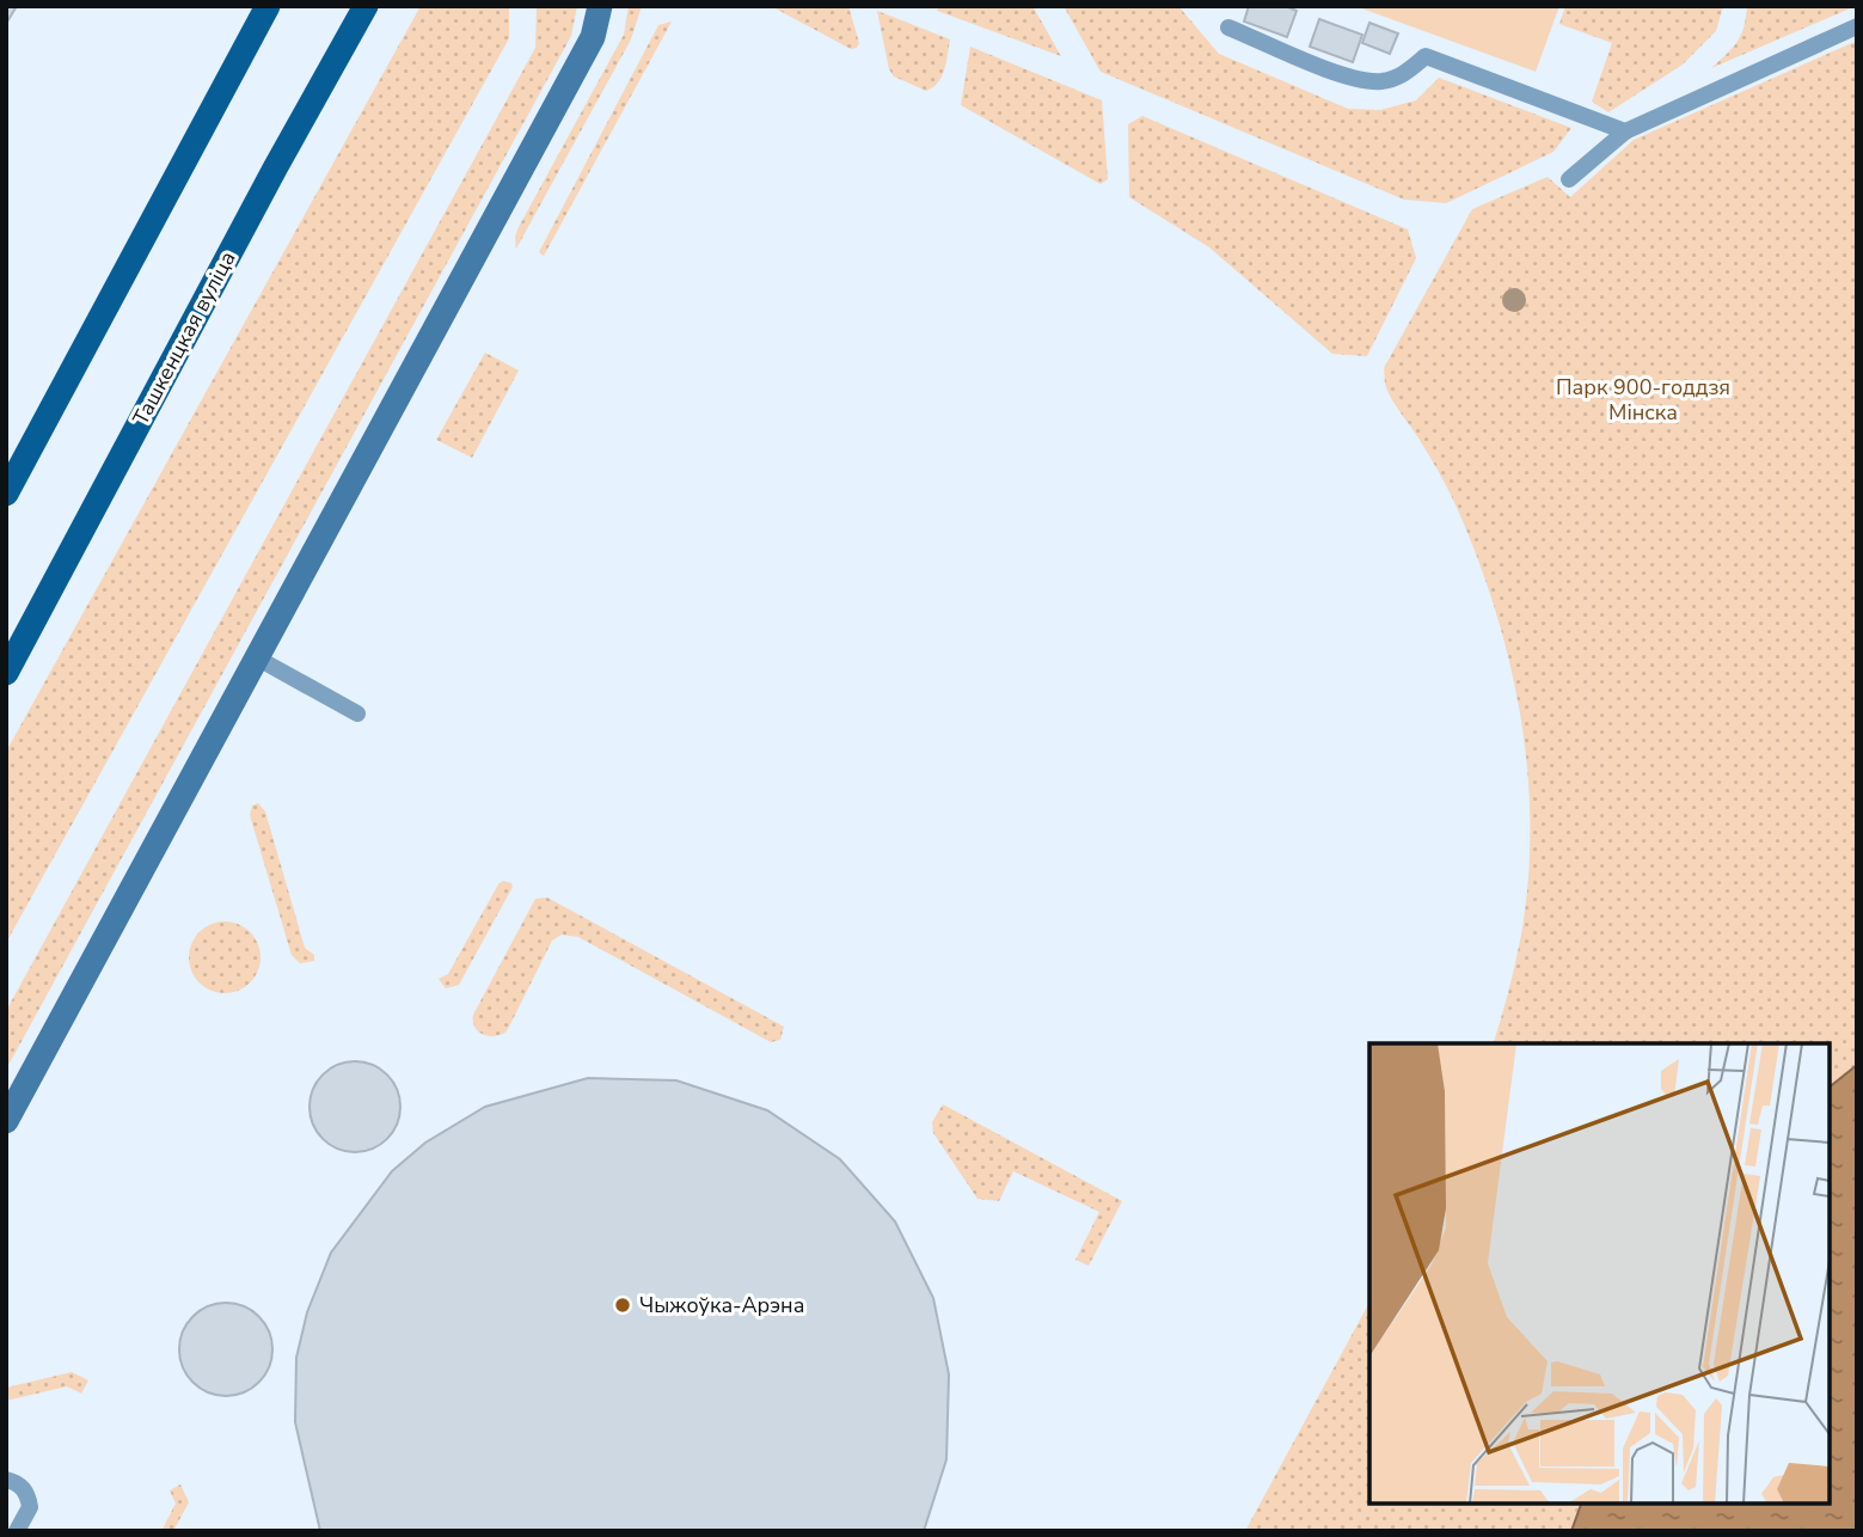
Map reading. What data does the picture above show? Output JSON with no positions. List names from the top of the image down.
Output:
{
  "streets": {
    "main road": ["Ташкенцкая вуліца"]
  },
  "parks": ["Парк 900-годдзя Мінска"],
  "places": ["Чыжоўка-Арэна"]
}
